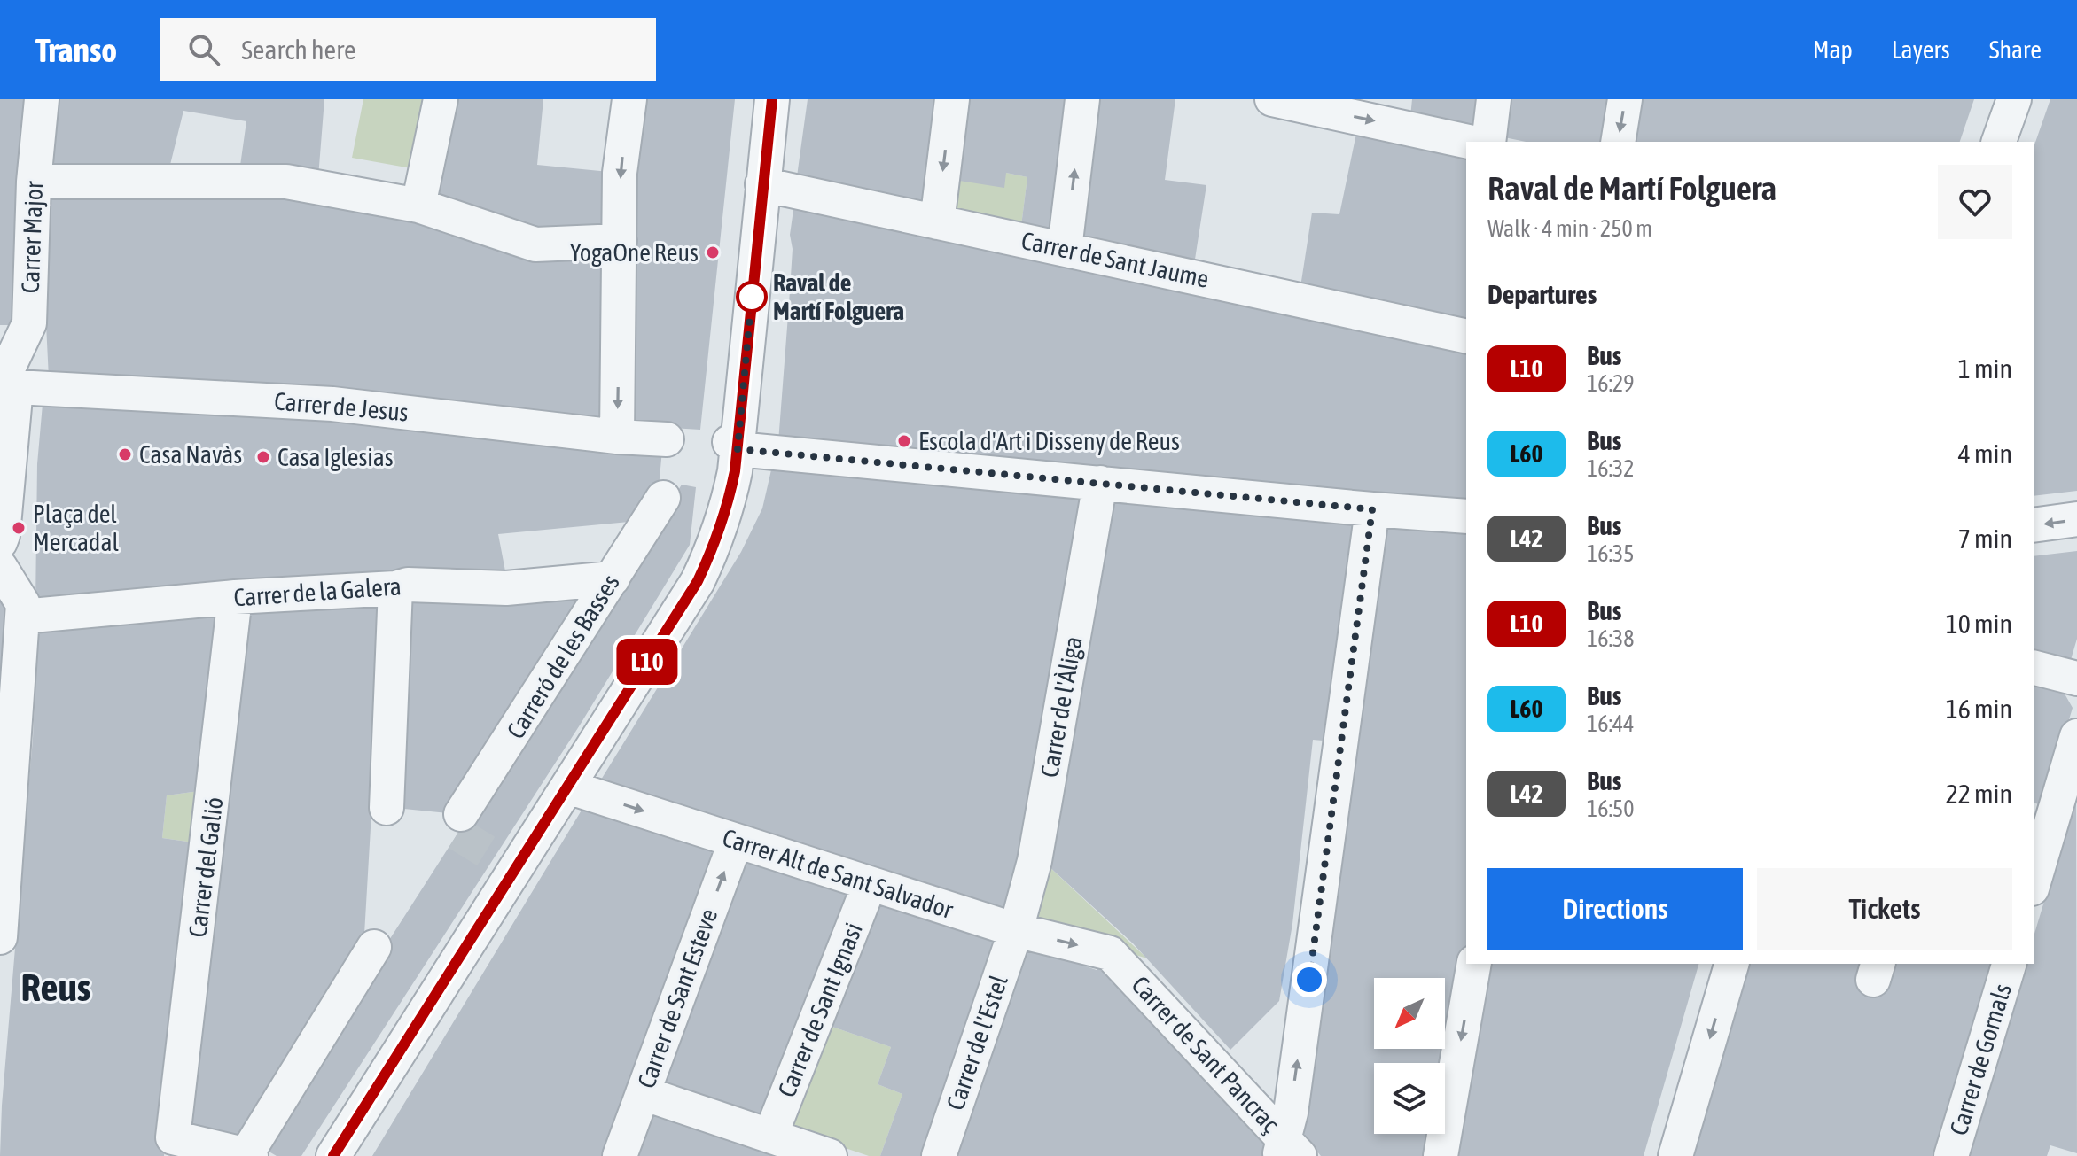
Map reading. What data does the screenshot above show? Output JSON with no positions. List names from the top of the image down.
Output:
{
  "streets": {
    "street": [
      "Carrer Major",
      "Carrer de Sant Jaume",
      "Carrer de Jesus",
      "Carrer de la Galera",
      "Carreró de les Basses",
      "Carrer de l'Àliga",
      "Carrer del Galió",
      "Carrer Alt de Sant Salvador",
      "Carrer de Sant Esteve",
      "Carrer de Sant Ignasi",
      "Carrer de l'Estel",
      "Carrer de Sant Pancraç",
      "Carrer de Gornals"
    ]
  },
  "crossings": [
    ["Carrer Major", "Carrer de Jesus"],
    ["Carrer de la Galera", "Carreró de les Basses"],
    ["Carrer de la Galera", "Carrer del Galió"],
    ["Carrer de l'Àliga", "Carrer Alt de Sant Salvador"],
    ["Carrer de l'Àliga", "Carrer de l'Estel"],
    ["Carrer Alt de Sant Salvador", "Carrer de Sant Esteve"],
    ["Carrer Alt de Sant Salvador", "Carrer de Sant Ignasi"],
    ["Carrer Alt de Sant Salvador", "Carrer de l'Estel"],
    ["Carrer Alt de Sant Salvador", "Carrer de Sant Pancraç"]
  ],
  "one_way": ["Carrer Alt de Sant Salvador"],
  "districts": ["Reus"],
  "places": [
    "YogaOne Reus",
    "Raval de Martí Folguera",
    "Escola d'Art i Disseny de Reus",
    "Casa Navàs",
    "Casa Iglesias",
    "Plaça del Mercadal"
  ],
  "lines": ["bus line L10"],
  "north": "bottom left",
  "page": {
    "header": "Transo",
    "search": "Search here",
    "nav": ["Map", "Layers", "Share"],
    "on_map": "L10",
    "heading": [
      ["Raval de Martí Folguera", "Walk · 4 min · 250 m"],
      "Departures"
    ],
    "list": [
      {
        "mark": "L10",
        "name": "Bus",
        "note": "16:29",
        "value": "1 min"
      },
      {
        "mark": "L60",
        "name": "Bus",
        "note": "16:32",
        "value": "4 min"
      },
      {
        "mark": "L42",
        "name": "Bus",
        "note": "16:35",
        "value": "7 min"
      },
      {
        "mark": "L10",
        "name": "Bus",
        "note": "16:38",
        "value": "10 min"
      },
      {
        "mark": "L60",
        "name": "Bus",
        "note": "16:44",
        "value": "16 min"
      },
      {
        "mark": "L42",
        "name": "Bus",
        "note": "16:50",
        "value": "22 min"
      }
    ],
    "buttons": ["Directions", "Tickets"]
  }
}
